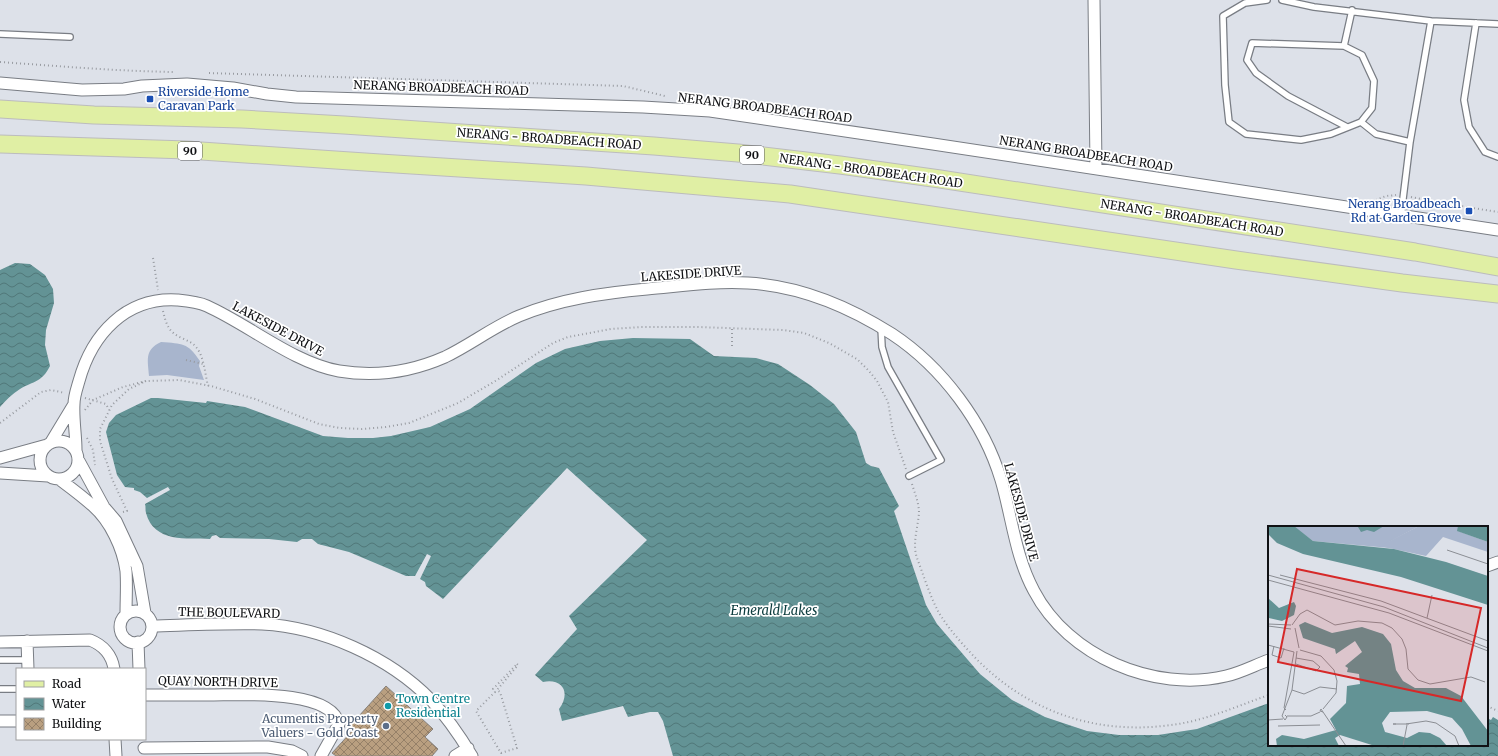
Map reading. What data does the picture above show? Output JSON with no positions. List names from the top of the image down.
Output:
{
  "streets": {
    "main road": ["NERANG - BROADBEACH ROAD", "90"],
    "street": [
      "NERANG BROADBEACH ROAD",
      "LAKESIDE DRIVE",
      "THE BOULEVARD",
      "QUAY NORTH DRIVE"
    ]
  },
  "water": ["Emerald Lakes"],
  "places": {
    "transit": ["Riverside Home Caravan Park", "Nerang Broadbeach Rd at Garden Grove"],
    "other": ["Town Centre Residential", "Acumentis Property Valuers - Gold Coast"]
  },
  "legend": ["Road", "Water", "Building"]
}
